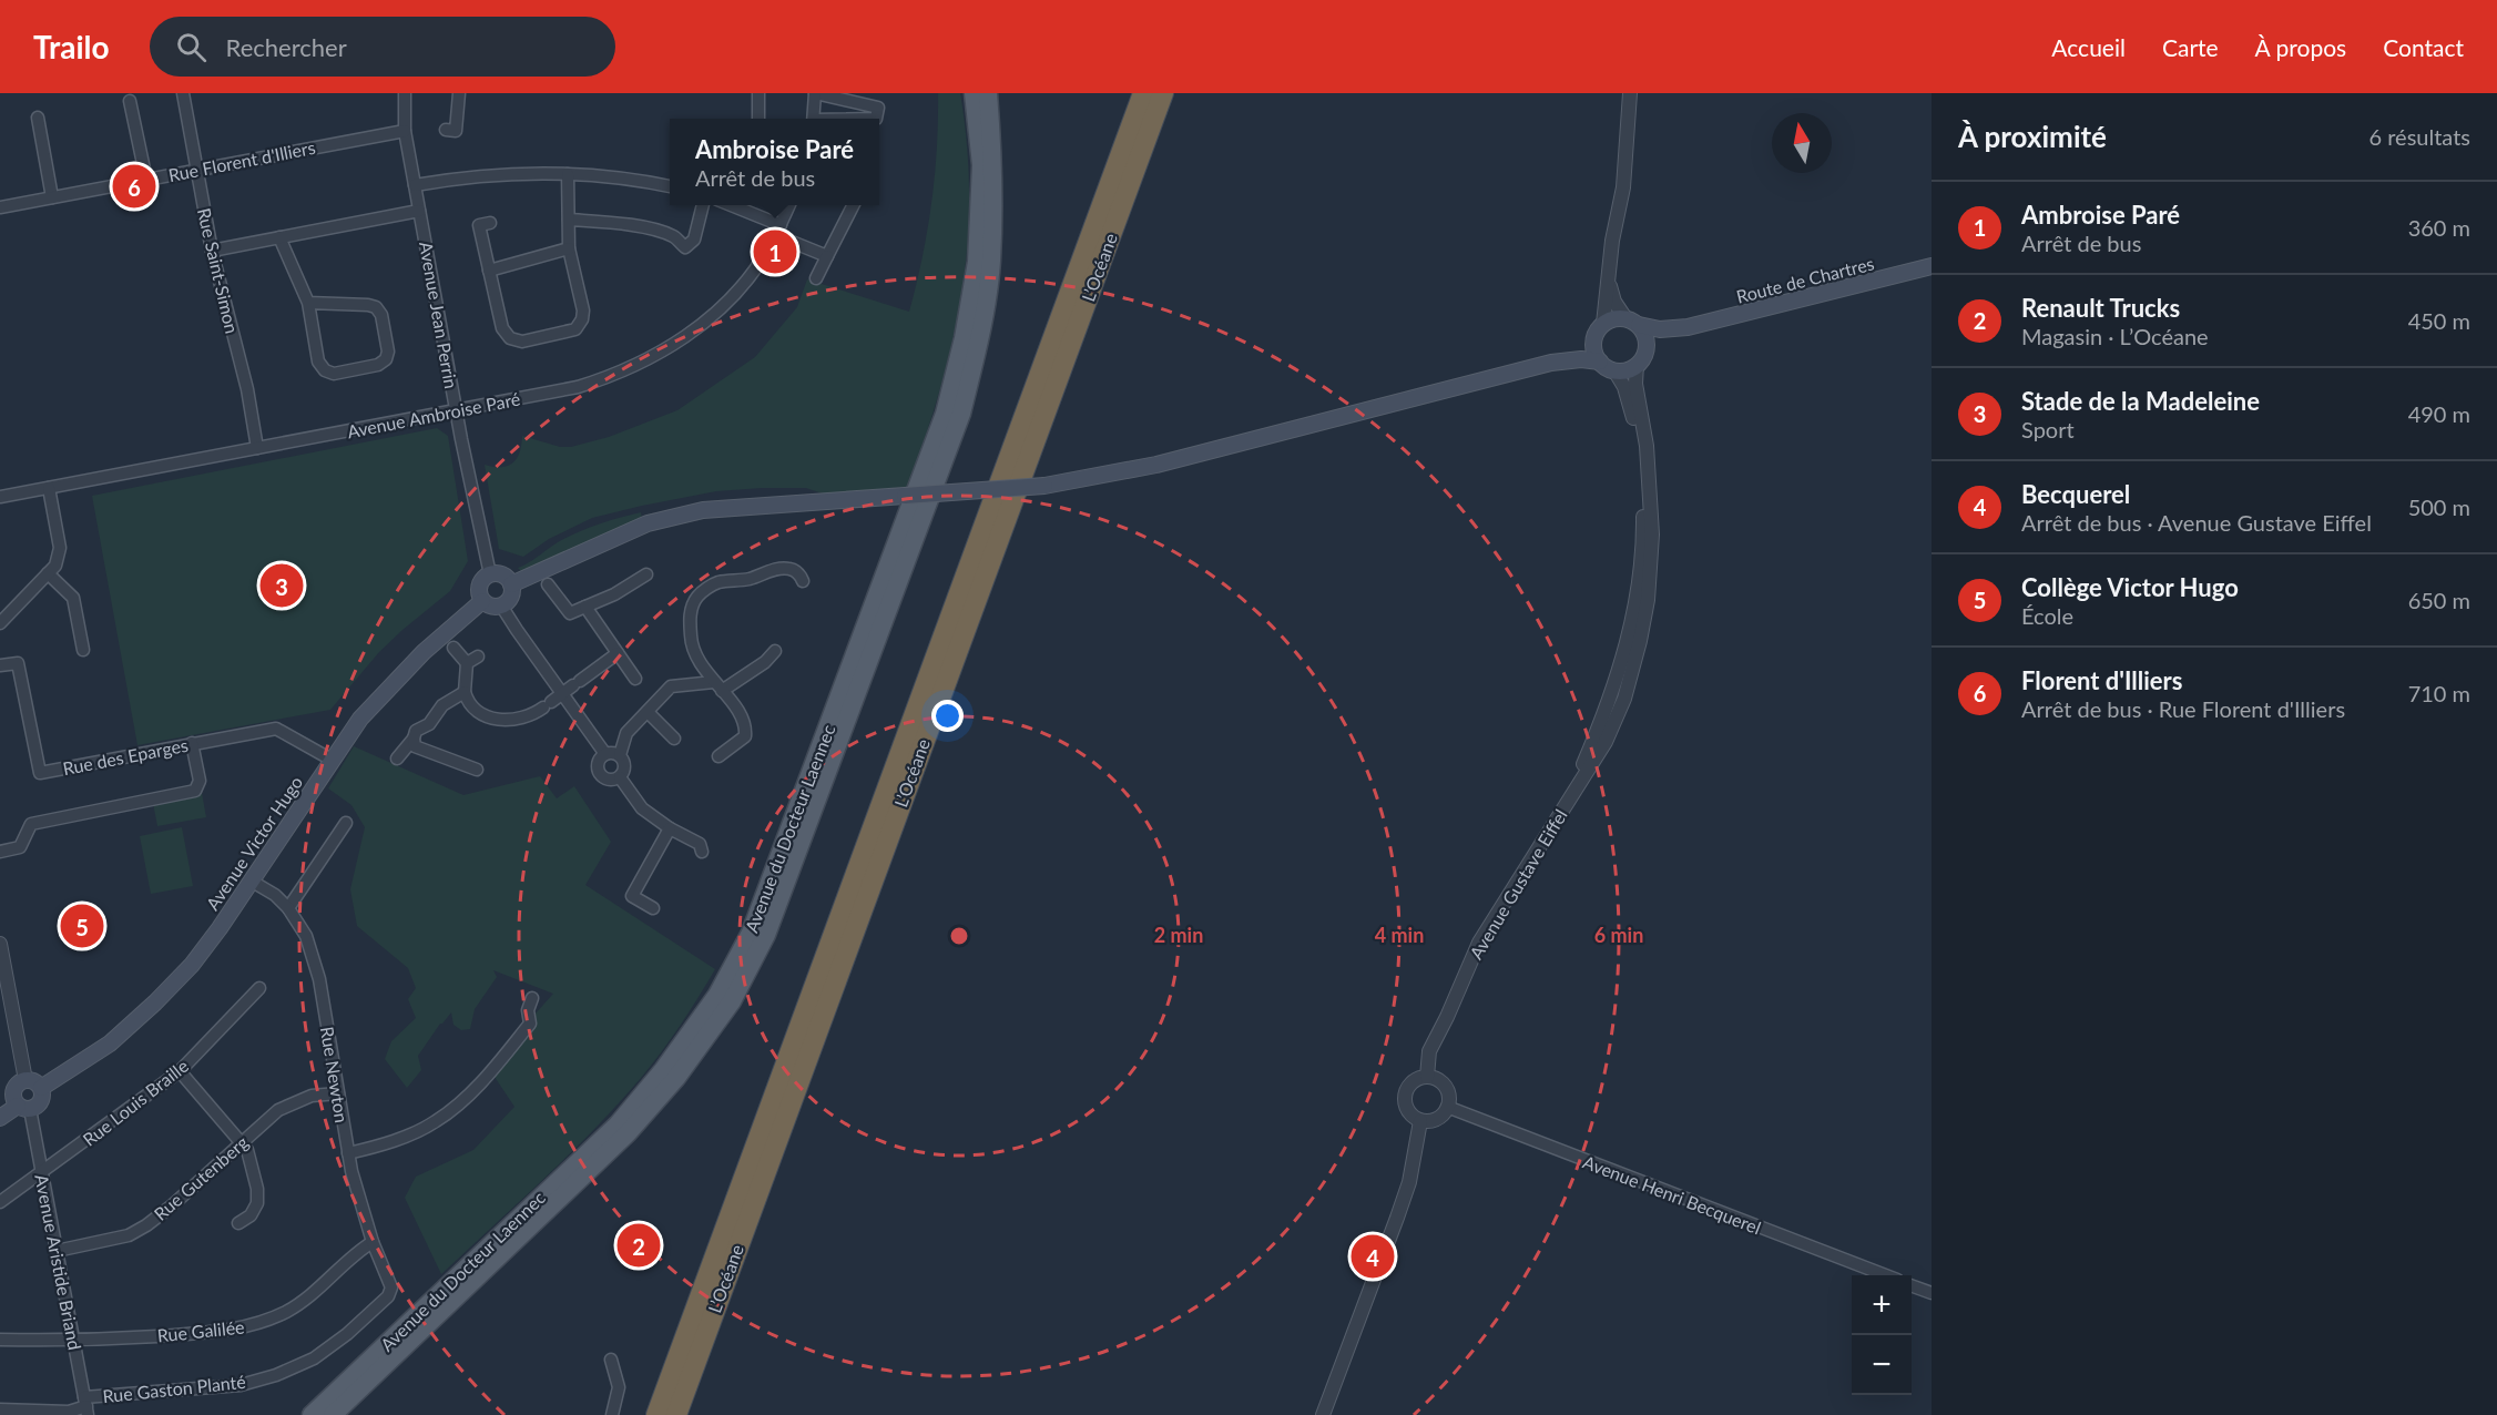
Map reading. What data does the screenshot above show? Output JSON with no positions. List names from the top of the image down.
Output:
{
  "streets": {
    "highway": ["L’Océane"],
    "main road": ["Route de Chartres", "Avenue du Docteur Laennec", "Avenue Victor Hugo"],
    "street": [
      "Rue Florent d'Illiers",
      "Rue Saint-Simon",
      "Avenue Jean Perrin",
      "Avenue Ambroise Paré",
      "Rue des Eparges",
      "Avenue Gustave Eiffel",
      "Rue Newton",
      "Rue Louis Braille",
      "Rue Gutenberg",
      "Avenue Henri Becquerel",
      "Avenue Aristide Briand",
      "Rue Galilée",
      "Rue Gaston Planté"
    ]
  },
  "crossings": [
    ["Rue Florent d'Illiers", "Rue Saint-Simon"],
    ["Rue Florent d'Illiers", "Avenue Jean Perrin"],
    ["Rue Saint-Simon", "Avenue Ambroise Paré"],
    ["Avenue Jean Perrin", "Avenue Ambroise Paré"],
    ["Avenue Jean Perrin", "Avenue Victor Hugo"],
    ["Rue des Eparges", "Avenue Victor Hugo"],
    ["Avenue Victor Hugo", "Rue Newton"],
    ["Avenue Victor Hugo", "Avenue Aristide Briand"],
    ["Avenue Gustave Eiffel", "Avenue Henri Becquerel"],
    ["Rue Newton", "Rue Gutenberg"],
    ["Rue Newton", "Rue Galilée"],
    ["Rue Newton", "Rue Gaston Planté"],
    ["Rue Louis Braille", "Avenue Aristide Briand"],
    ["Rue Gutenberg", "Avenue Aristide Briand"],
    ["Avenue Aristide Briand", "Rue Galilée"],
    ["Avenue Aristide Briand", "Rue Gaston Planté"]
  ],
  "north": "top",
  "page": {
    "header": "Trailo",
    "search": "Rechercher",
    "nav": [
      "Accueil",
      "Carte",
      "À propos",
      "Contact"
    ],
    "heading": ["À proximité", "6 résultats"],
    "popup": ["Ambroise Paré", "Arrêt de bus"],
    "pins": [
      "6",
      "1",
      "3",
      "5",
      "2",
      "4"
    ],
    "list": [
      {
        "mark": "1",
        "name": "Ambroise Paré",
        "note": "Arrêt de bus",
        "value": "360 m"
      },
      {
        "mark": "2",
        "name": "Renault Trucks",
        "note": "Magasin · L’Océane",
        "value": "450 m"
      },
      {
        "mark": "3",
        "name": "Stade de la Madeleine",
        "note": "Sport",
        "value": "490 m"
      },
      {
        "mark": "4",
        "name": "Becquerel",
        "note": "Arrêt de bus · Avenue Gustave Eiffel",
        "value": "500 m"
      },
      {
        "mark": "5",
        "name": "Collège Victor Hugo",
        "note": "École",
        "value": "650 m"
      },
      {
        "mark": "6",
        "name": "Florent d'Illiers",
        "note": "Arrêt de bus · Rue Florent d'Illiers",
        "value": "710 m"
      }
    ],
    "map_buttons": ["+", "−"]
  },
  "rings": ["2 min", "4 min", "6 min"]
}
